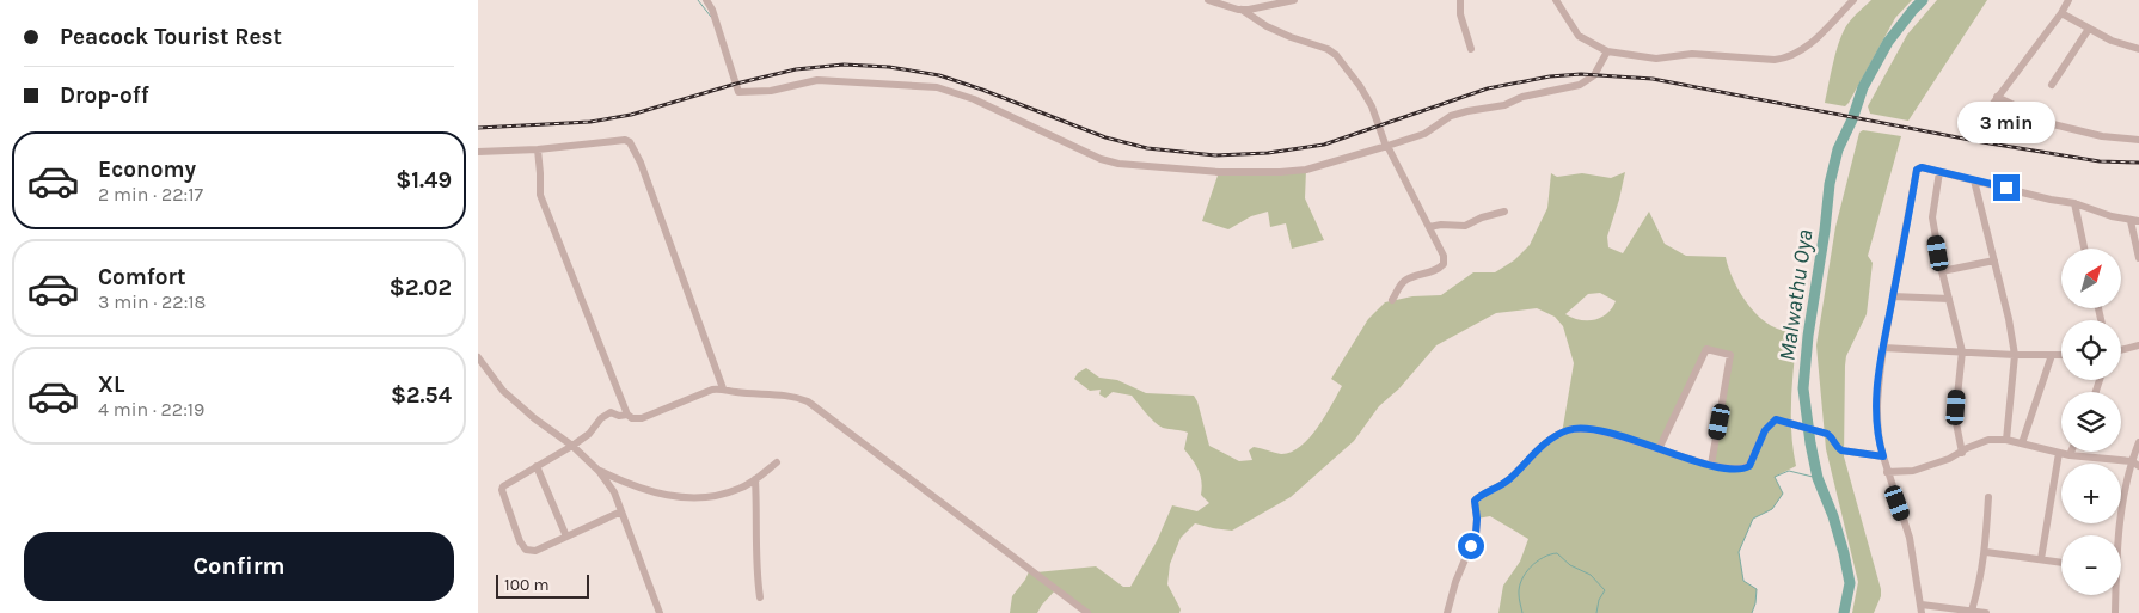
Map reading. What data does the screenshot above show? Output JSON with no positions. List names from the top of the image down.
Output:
{
  "water": ["Malwathu Oya"],
  "scale_bar": "100 m",
  "north": "top right",
  "page": {
    "banner": ["Peacock Tourist Rest", "Drop-off"],
    "bubble": "3 min",
    "list": [
      {
        "name": "Economy",
        "note": "2 min · 22:17",
        "value": "$1.49"
      },
      {
        "name": "Comfort",
        "note": "3 min · 22:18",
        "value": "$2.02"
      },
      {
        "name": "XL",
        "note": "4 min · 22:19",
        "value": "$2.54"
      }
    ],
    "map_buttons": ["+", "−"],
    "buttons": "Confirm",
    "scale": "100 m"
  }
}
